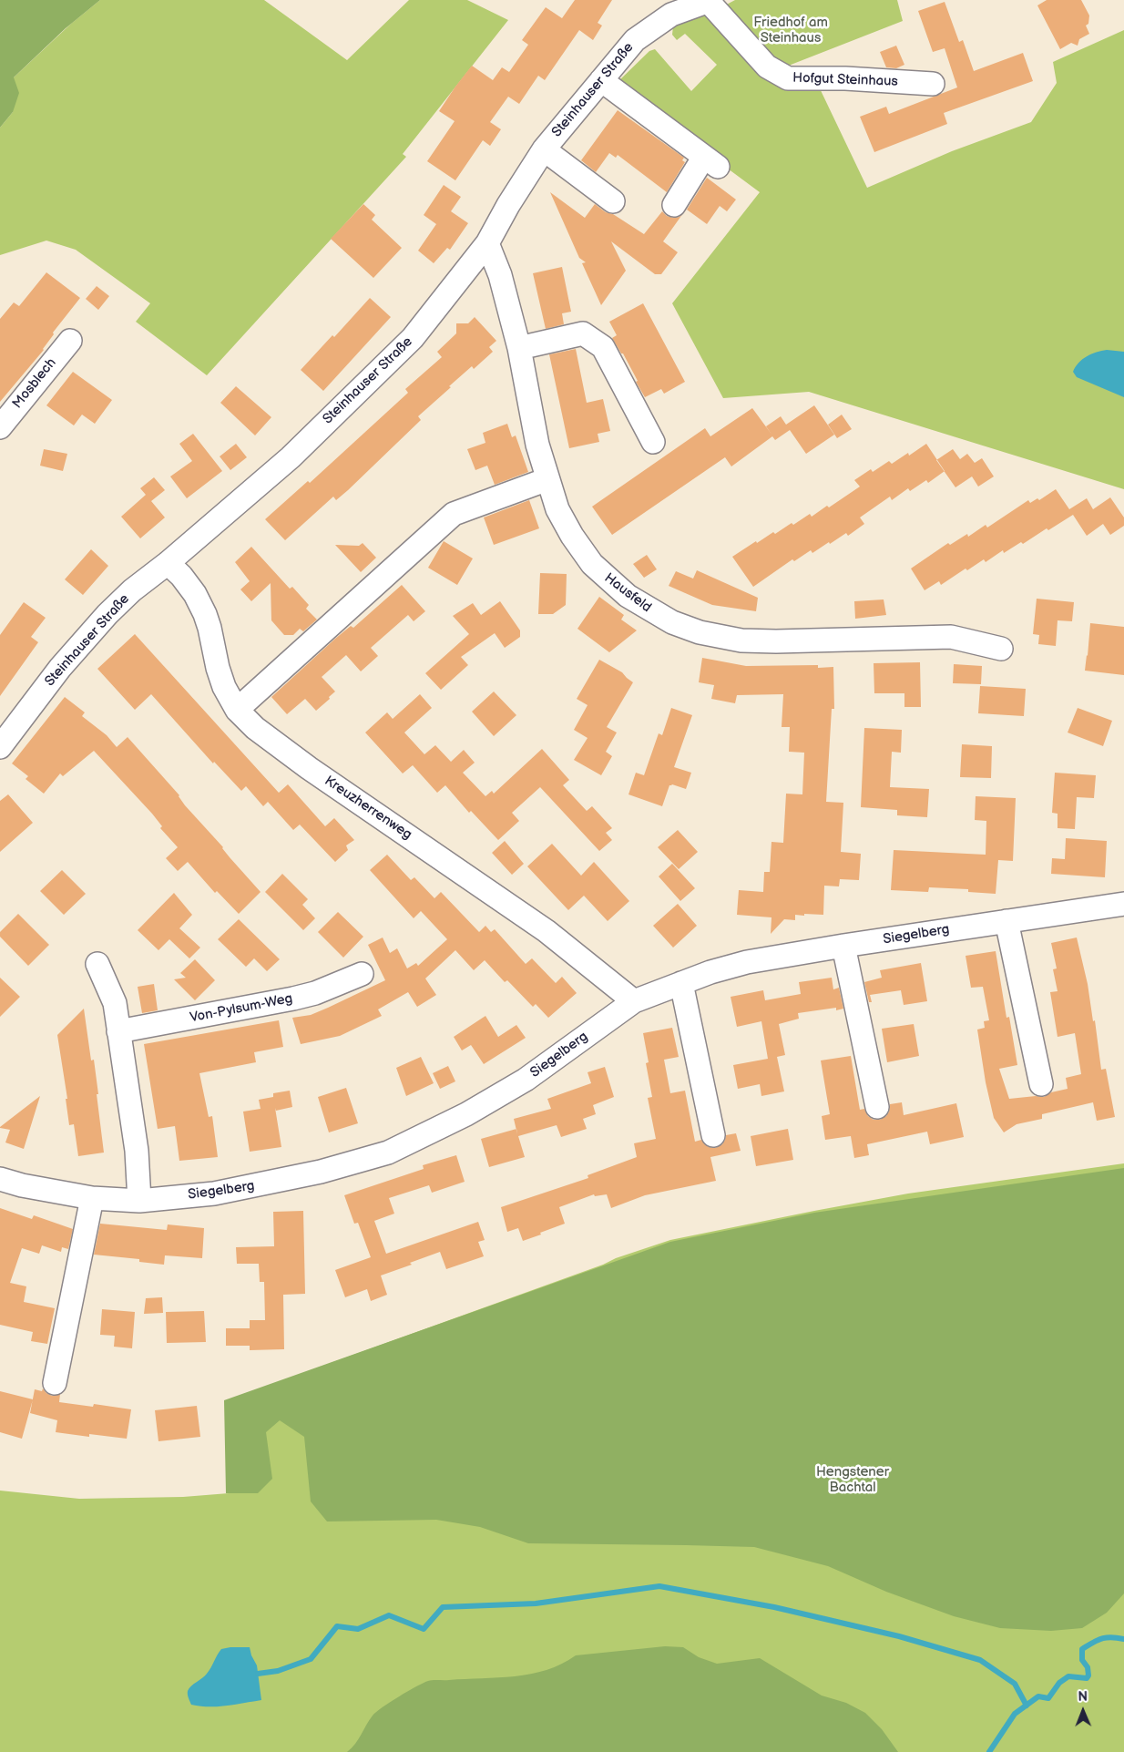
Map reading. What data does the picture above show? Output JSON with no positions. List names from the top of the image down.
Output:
{
  "streets": {
    "street": [
      "Hofgut Steinhaus",
      "Steinhauser Straße",
      "Mosblech",
      "Hausfeld",
      "Kreuzherrenweg",
      "Siegelberg",
      "Von-Pylsum-Weg"
    ]
  },
  "crossings": [
    ["Hofgut Steinhaus", "Steinhauser Straße"],
    ["Steinhauser Straße", "Hausfeld"],
    ["Steinhauser Straße", "Kreuzherrenweg"],
    ["Kreuzherrenweg", "Siegelberg"]
  ],
  "parks": ["Friedhof am Steinhaus", "Hengstener Bachtal"],
  "north": "top"
}
